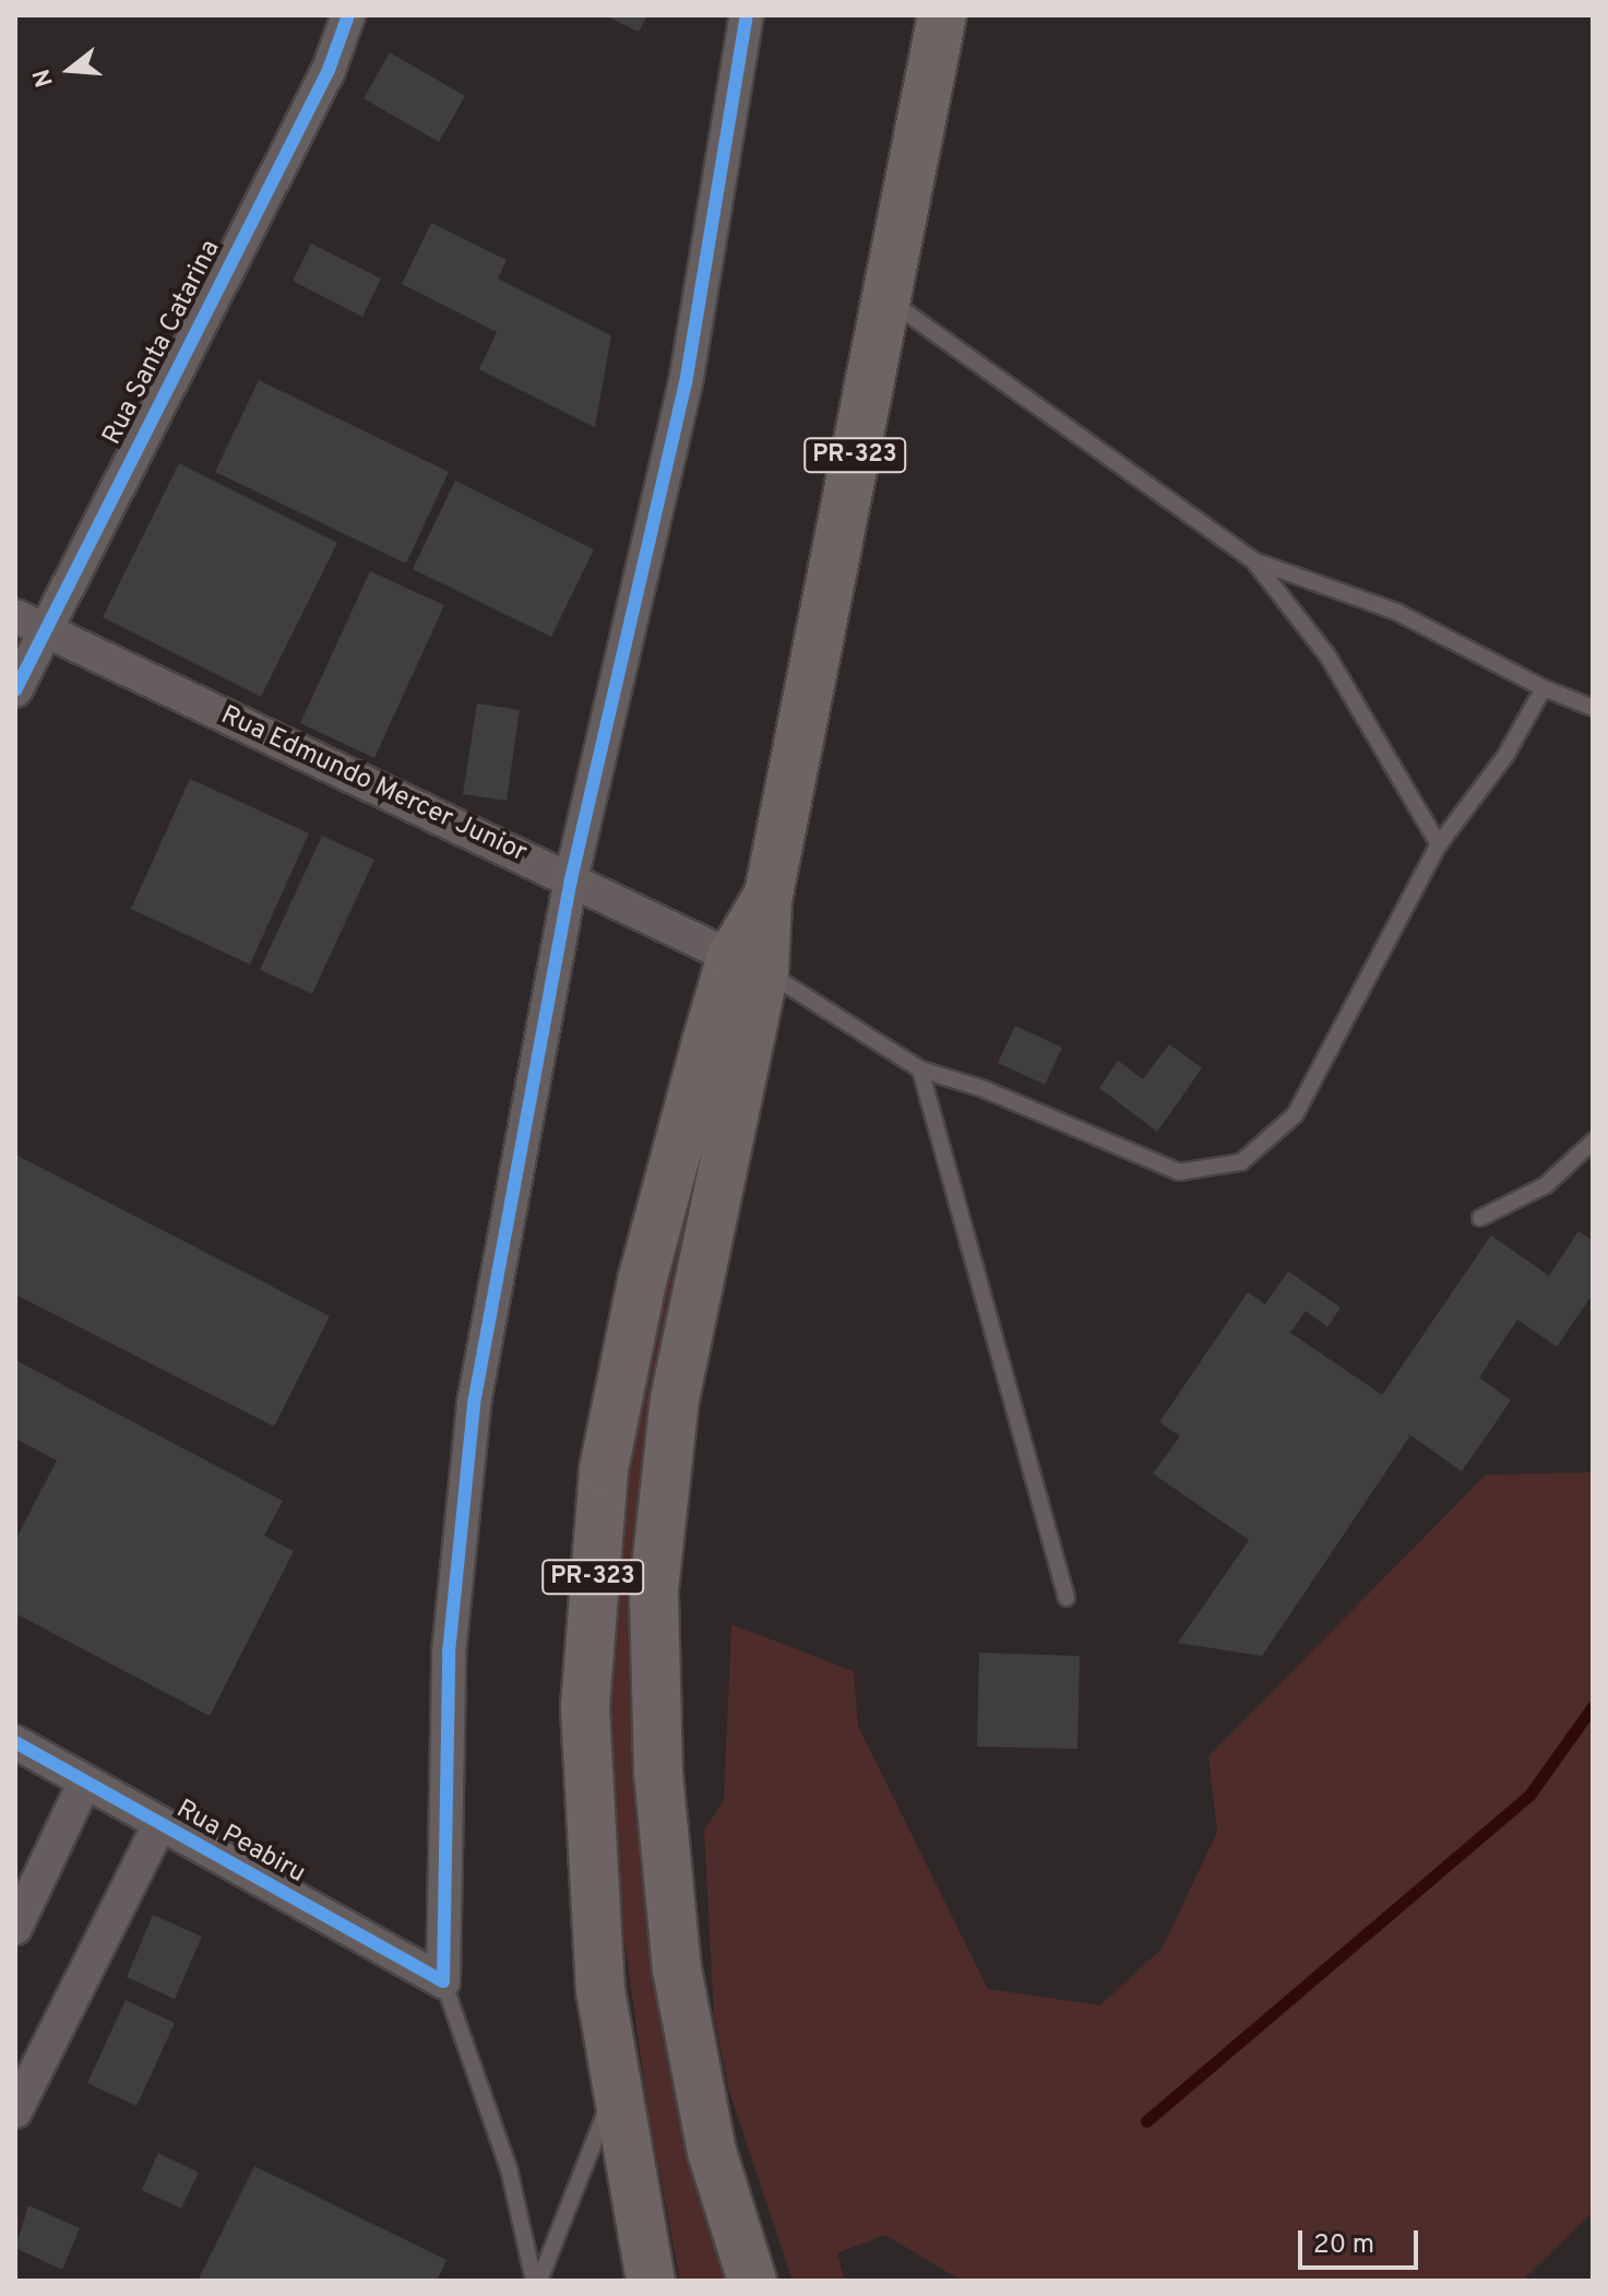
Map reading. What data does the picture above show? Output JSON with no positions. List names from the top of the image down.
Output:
{
  "streets": {
    "highway": ["PR-323"],
    "street": ["Rua Santa Catarina", "Rua Edmundo Mercer Junior", "Rua Peabiru"]
  },
  "crossings": [
    ["Rua Santa Catarina", "Rua Edmundo Mercer Junior"],
    ["PR-323", "Rua Edmundo Mercer Junior"]
  ],
  "scale_bar": "20 m",
  "north": "left"
}
